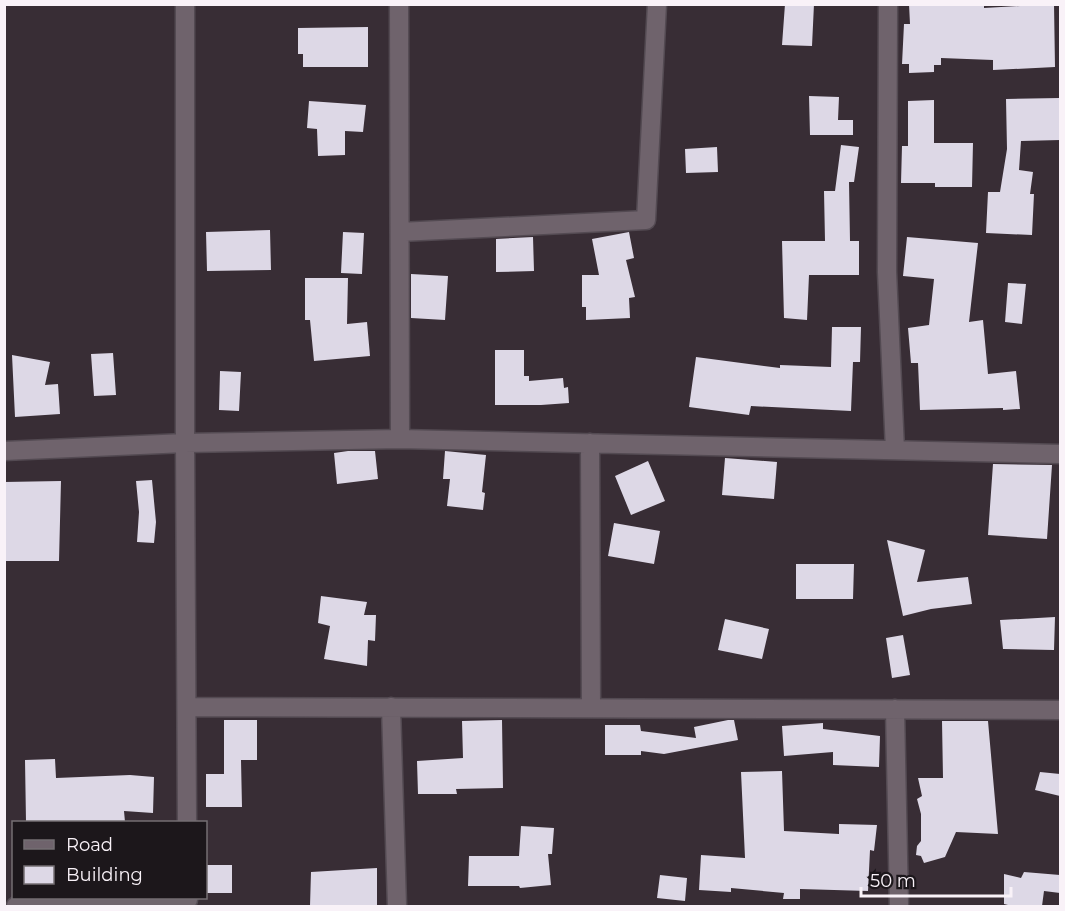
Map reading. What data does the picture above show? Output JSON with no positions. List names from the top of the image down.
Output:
{
  "legend": ["Road", "Building"],
  "scale_bar": "50 m"
}
